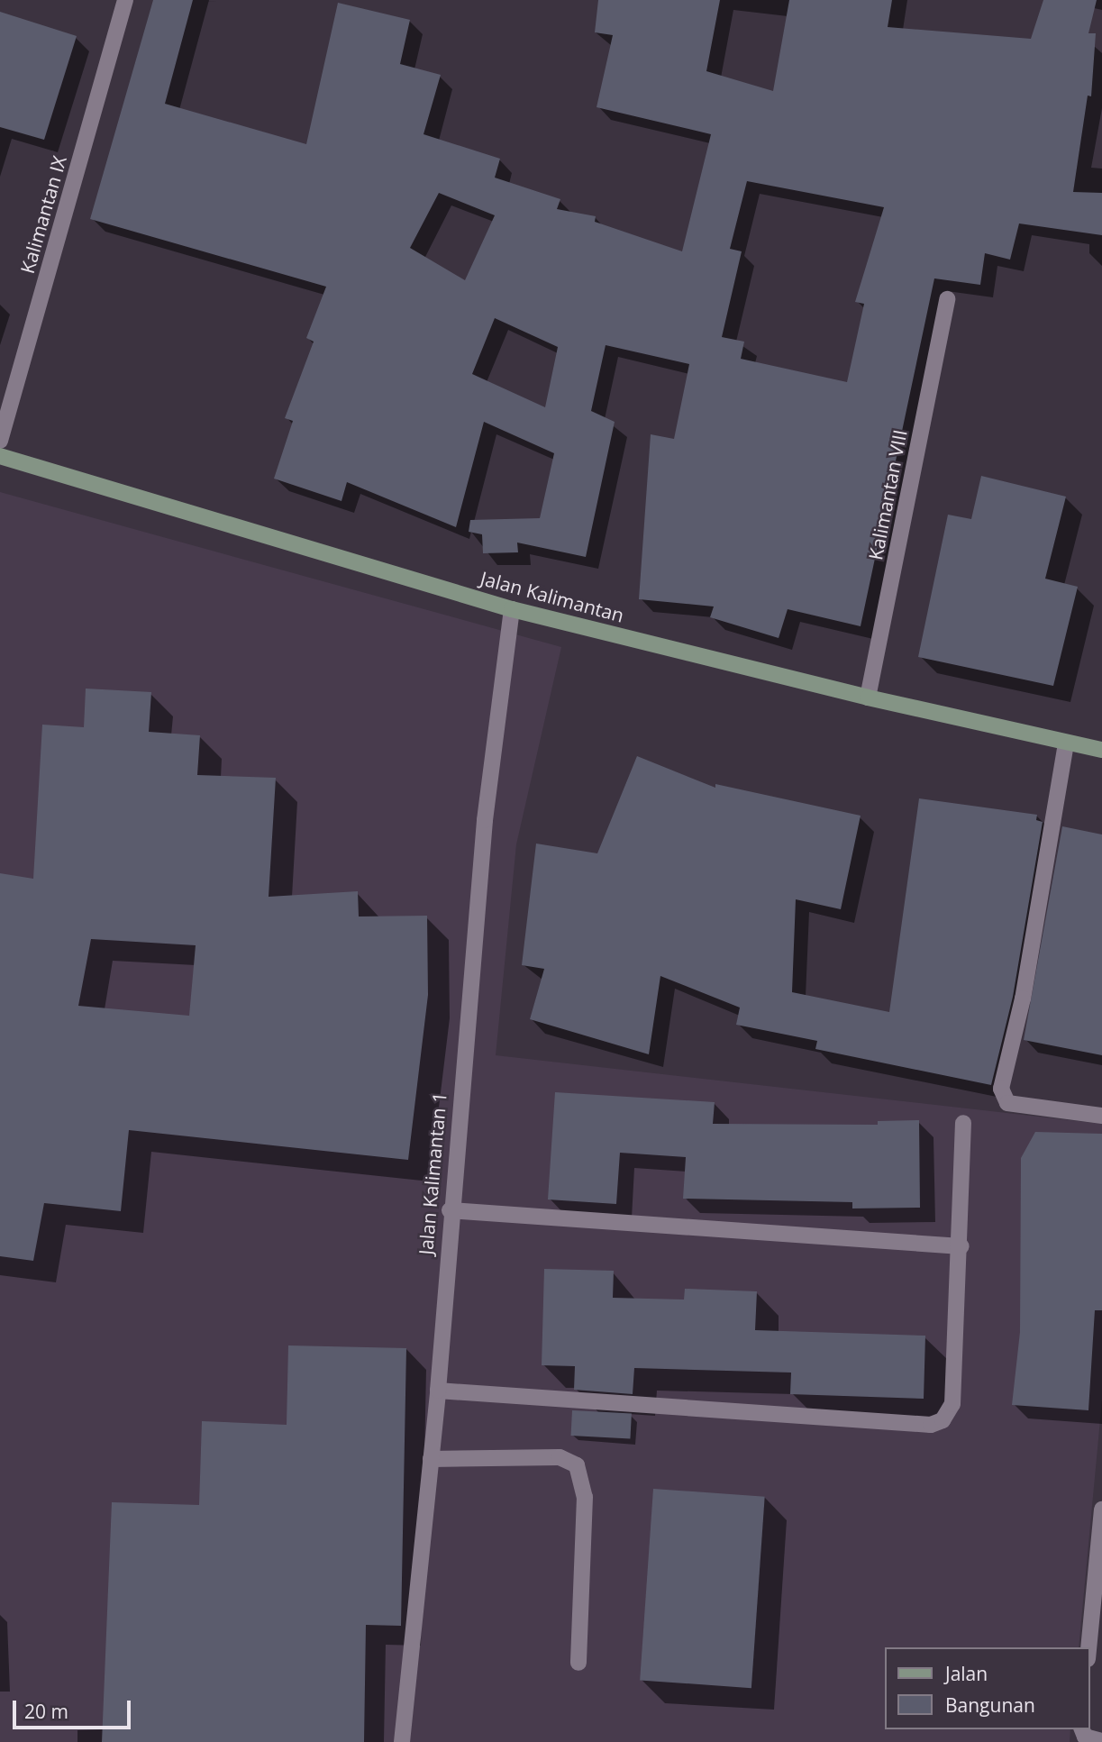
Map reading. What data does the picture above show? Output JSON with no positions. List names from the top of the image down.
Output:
{
  "streets": {
    "main road": ["Jalan Kalimantan"],
    "street": ["Kalimantan IX", "Kalimantan VIII", "Jalan Kalimantan 1"]
  },
  "crossings": [
    ["Kalimantan VIII", "Jalan Kalimantan"],
    ["Jalan Kalimantan", "Jalan Kalimantan 1"]
  ],
  "legend": ["Jalan", "Bangunan"],
  "scale_bar": "20 m"
}
